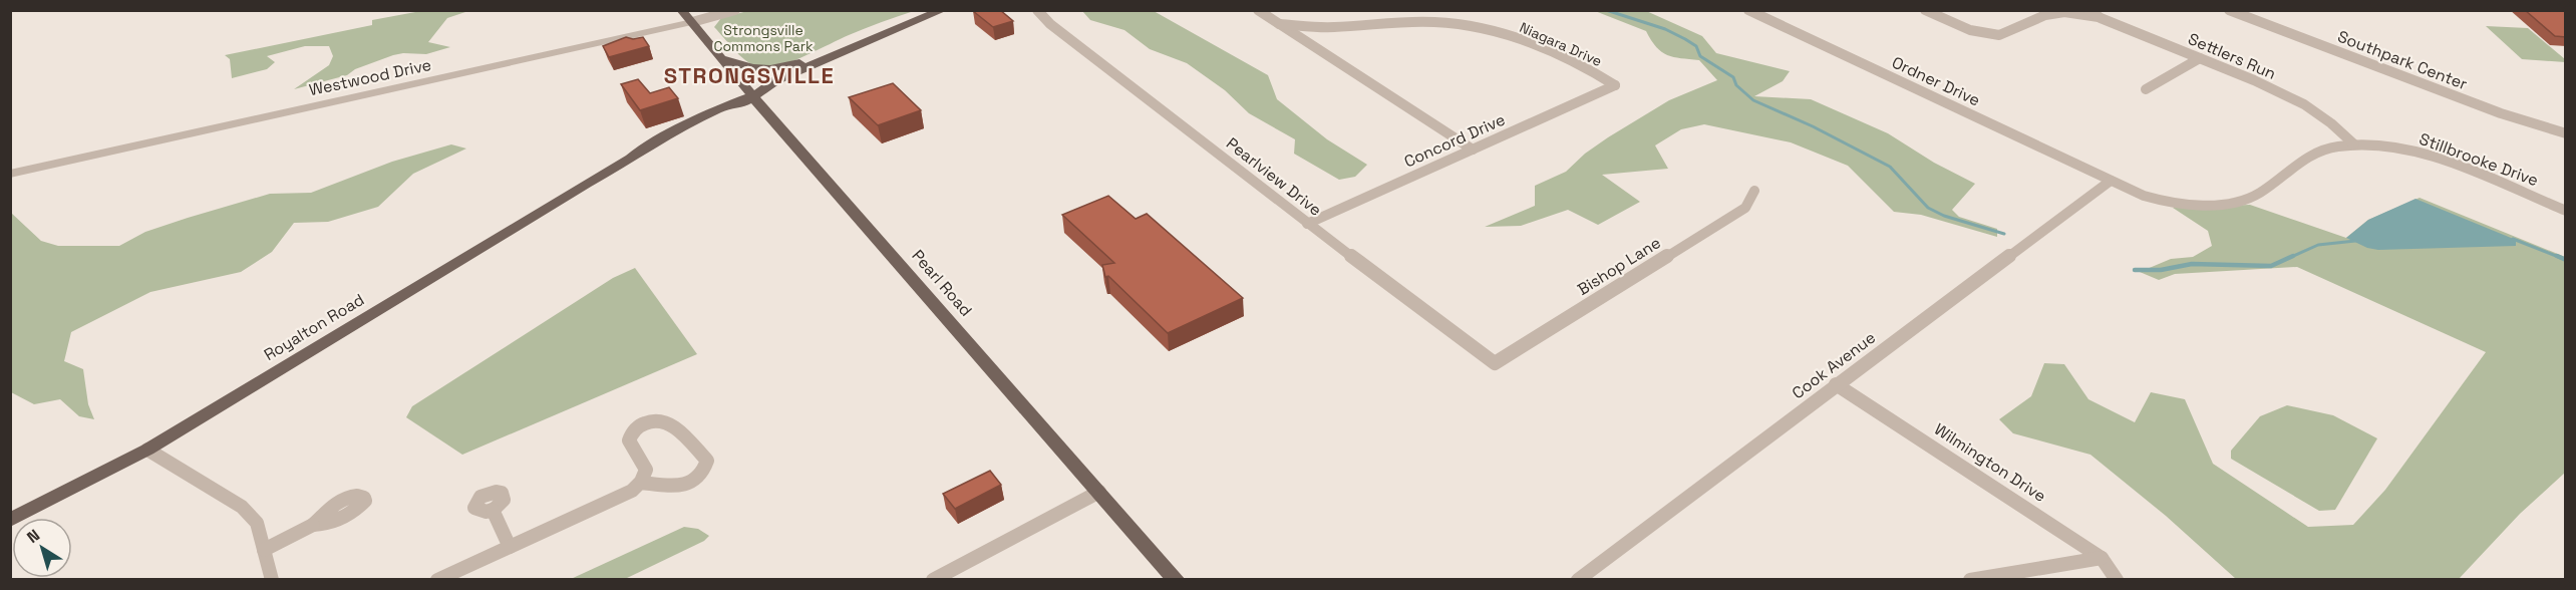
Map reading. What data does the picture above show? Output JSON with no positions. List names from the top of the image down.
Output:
{
  "streets": {
    "main road": ["Pearl Road", "Royalton Road"],
    "street": [
      "Niagara Drive",
      "Settlers Run",
      "Southpark Center",
      "Westwood Drive",
      "Ordner Drive",
      "Concord Drive",
      "Stillbrooke Drive",
      "Pearlview Drive",
      "Bishop Lane",
      "Cook Avenue",
      "Wilmington Drive"
    ]
  },
  "crossings": [
    ["Niagara Drive", "Concord Drive"],
    ["Settlers Run", "Stillbrooke Drive"],
    ["Westwood Drive", "Pearl Road"],
    ["Ordner Drive", "Stillbrooke Drive"],
    ["Ordner Drive", "Cook Avenue"],
    ["Concord Drive", "Pearlview Drive"],
    ["Stillbrooke Drive", "Cook Avenue"],
    ["Pearlview Drive", "Bishop Lane"],
    ["Pearl Road", "Royalton Road"],
    ["Cook Avenue", "Wilmington Drive"]
  ],
  "districts": ["STRONGSVILLE"],
  "parks": ["Strongsville Commons Park"],
  "north": "top left"
}
